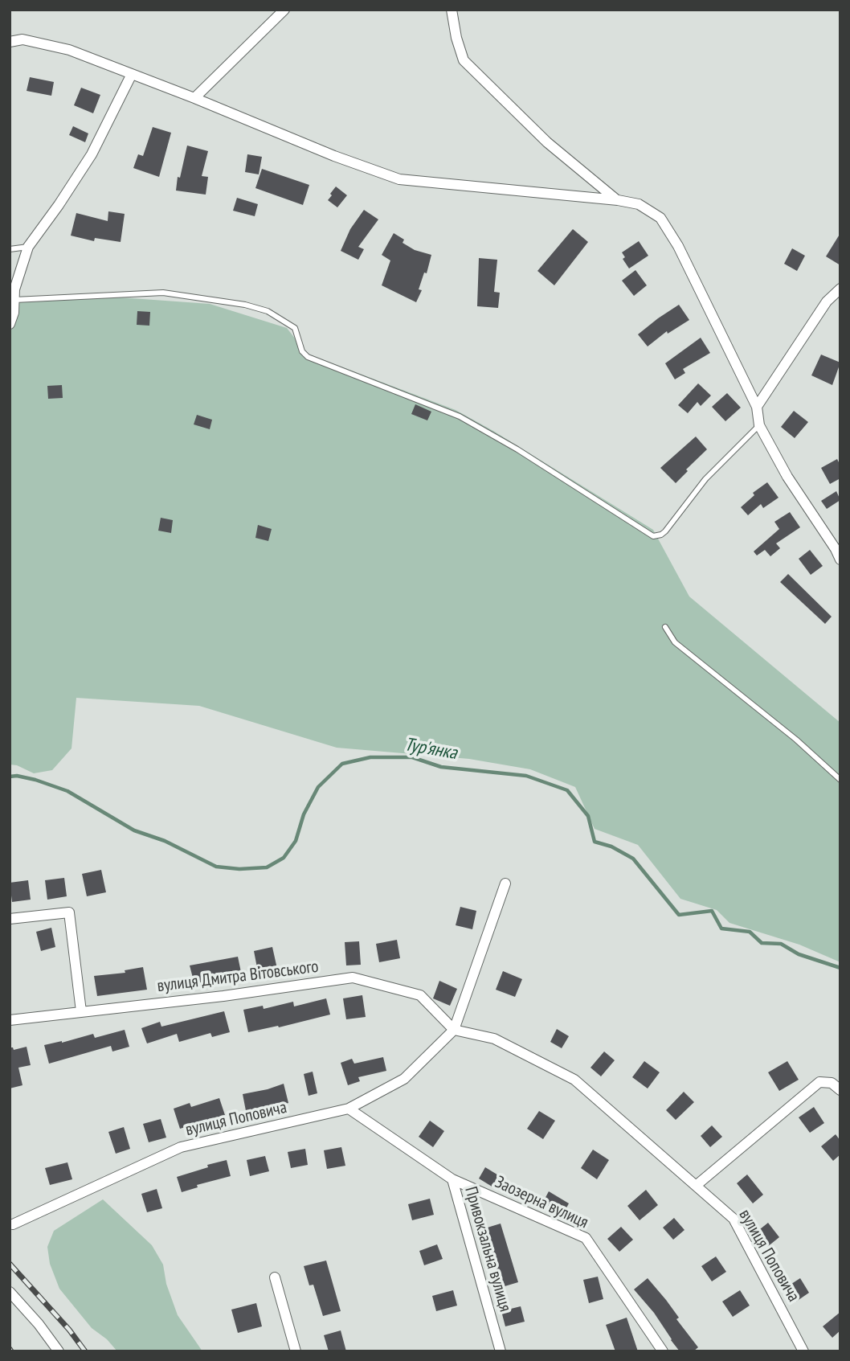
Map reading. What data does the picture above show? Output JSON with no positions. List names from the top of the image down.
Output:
{
  "streets": {
    "street": [
      "вулиця Дмитра Вітовського",
      "вулиця Поповича",
      "Заозерна вулиця",
      "Привокзальна вулиця"
    ]
  },
  "crossings": [
    ["вулиця Дмитра Вітовського", "вулиця Поповича"],
    ["вулиця Поповича", "Привокзальна вулиця"],
    ["Заозерна вулиця", "Привокзальна вулиця"]
  ],
  "water": ["Тур'янка"]
}
